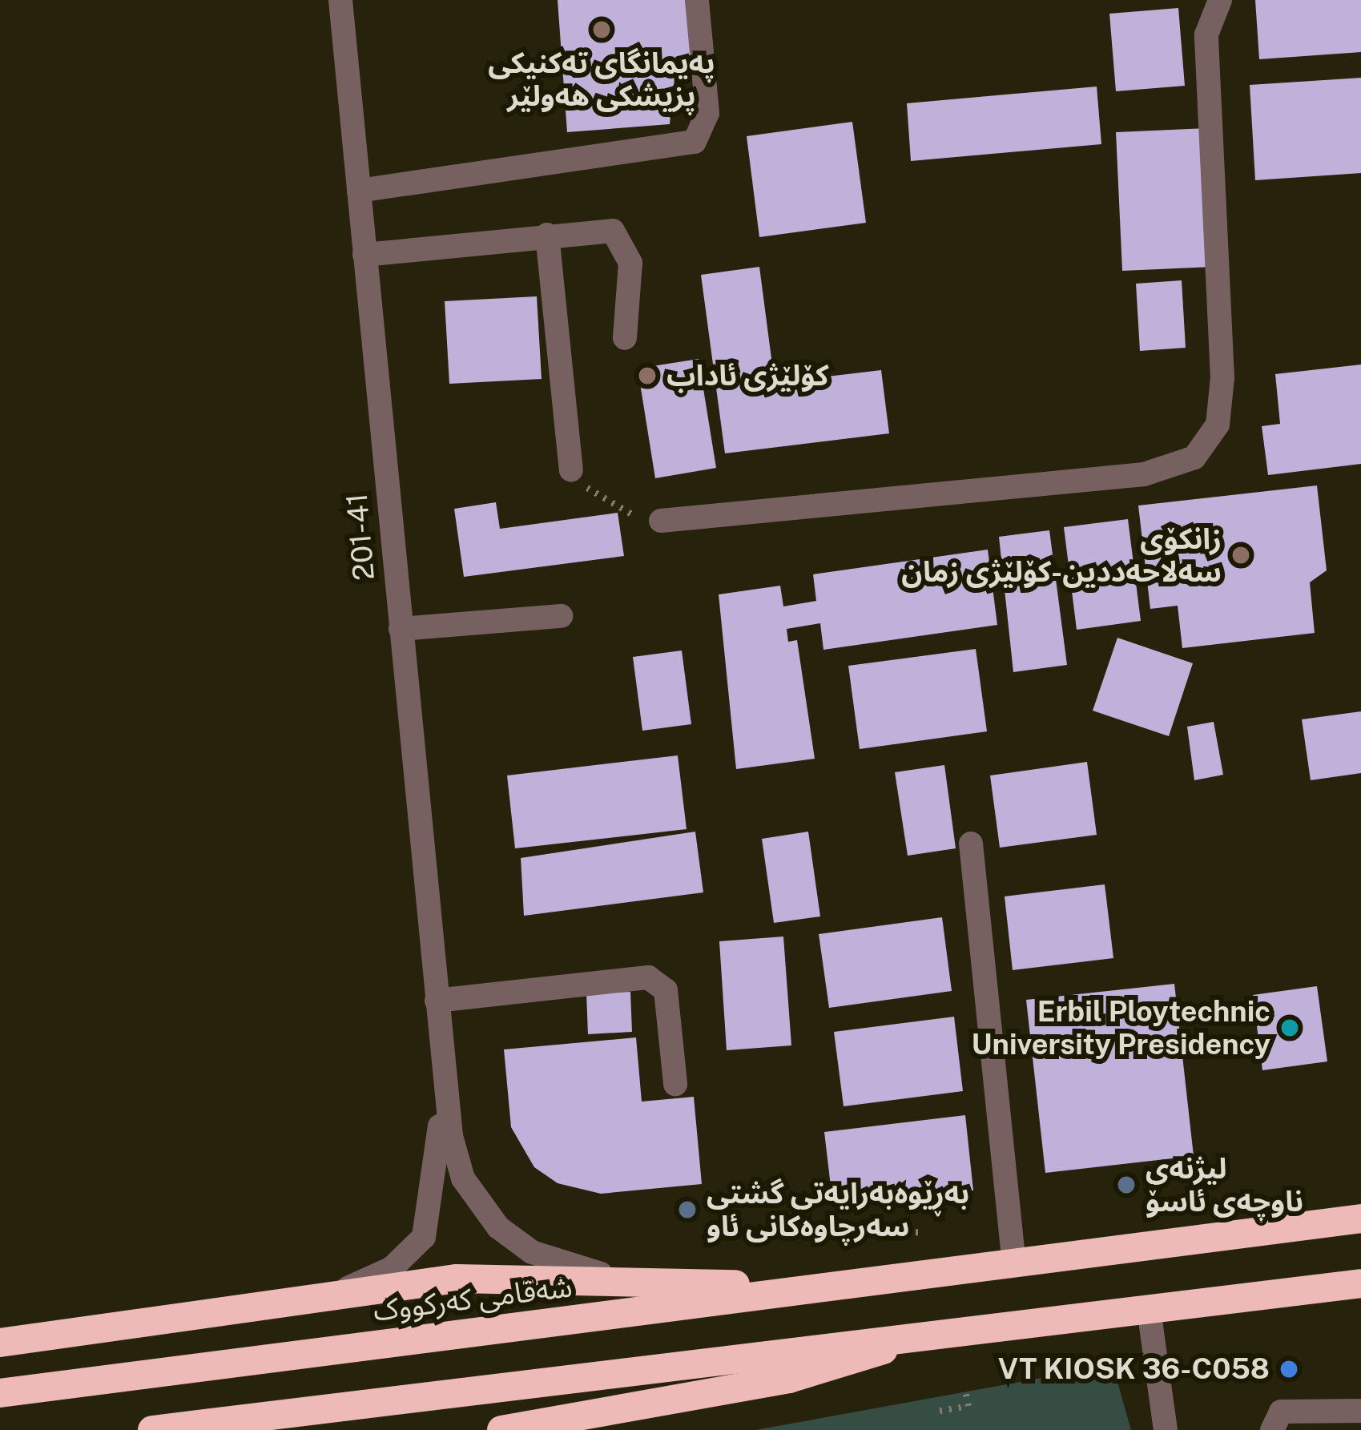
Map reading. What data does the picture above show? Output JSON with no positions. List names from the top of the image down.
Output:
{
  "streets": {
    "highway": ["شەقامی کەرکووک"],
    "street": ["201-41"]
  },
  "crossings": [
    ["201-41", "شەقامی کەرکووک"]
  ],
  "places": [
    "پەیمانگای تەکنیکی پزیشکی هەولێر",
    "کۆلێژی ئاداب",
    "زانکۆی سەلاحەددین-کۆلێژی زمان",
    "Erbil Ploytechnic University Presidency",
    "لیژنەی ناوچەی ئاسۆ",
    "بەڕێوەبەرایەتی گشتی سەرچاوەکانی ئاو",
    "VT KIOSK 36-C058"
  ]
}
